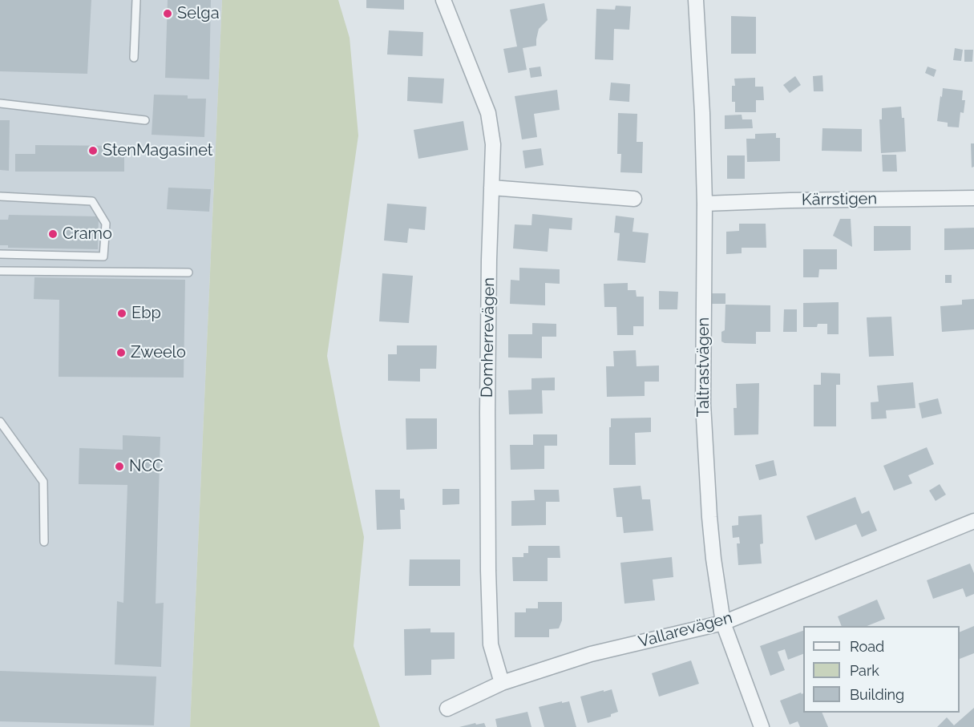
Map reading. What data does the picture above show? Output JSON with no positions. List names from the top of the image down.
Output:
{
  "streets": {
    "street": [
      "Kärrstigen",
      "Domherrevägen",
      "Taltrastvägen",
      "Vallarevägen"
    ]
  },
  "crossings": [
    ["Kärrstigen", "Taltrastvägen"],
    ["Domherrevägen", "Vallarevägen"],
    ["Taltrastvägen", "Vallarevägen"]
  ],
  "places": [
    "Selga",
    "StenMagasinet",
    "Cramo",
    "Ebp",
    "Zweelo",
    "NCC"
  ],
  "legend": ["Road", "Park", "Building"]
}
